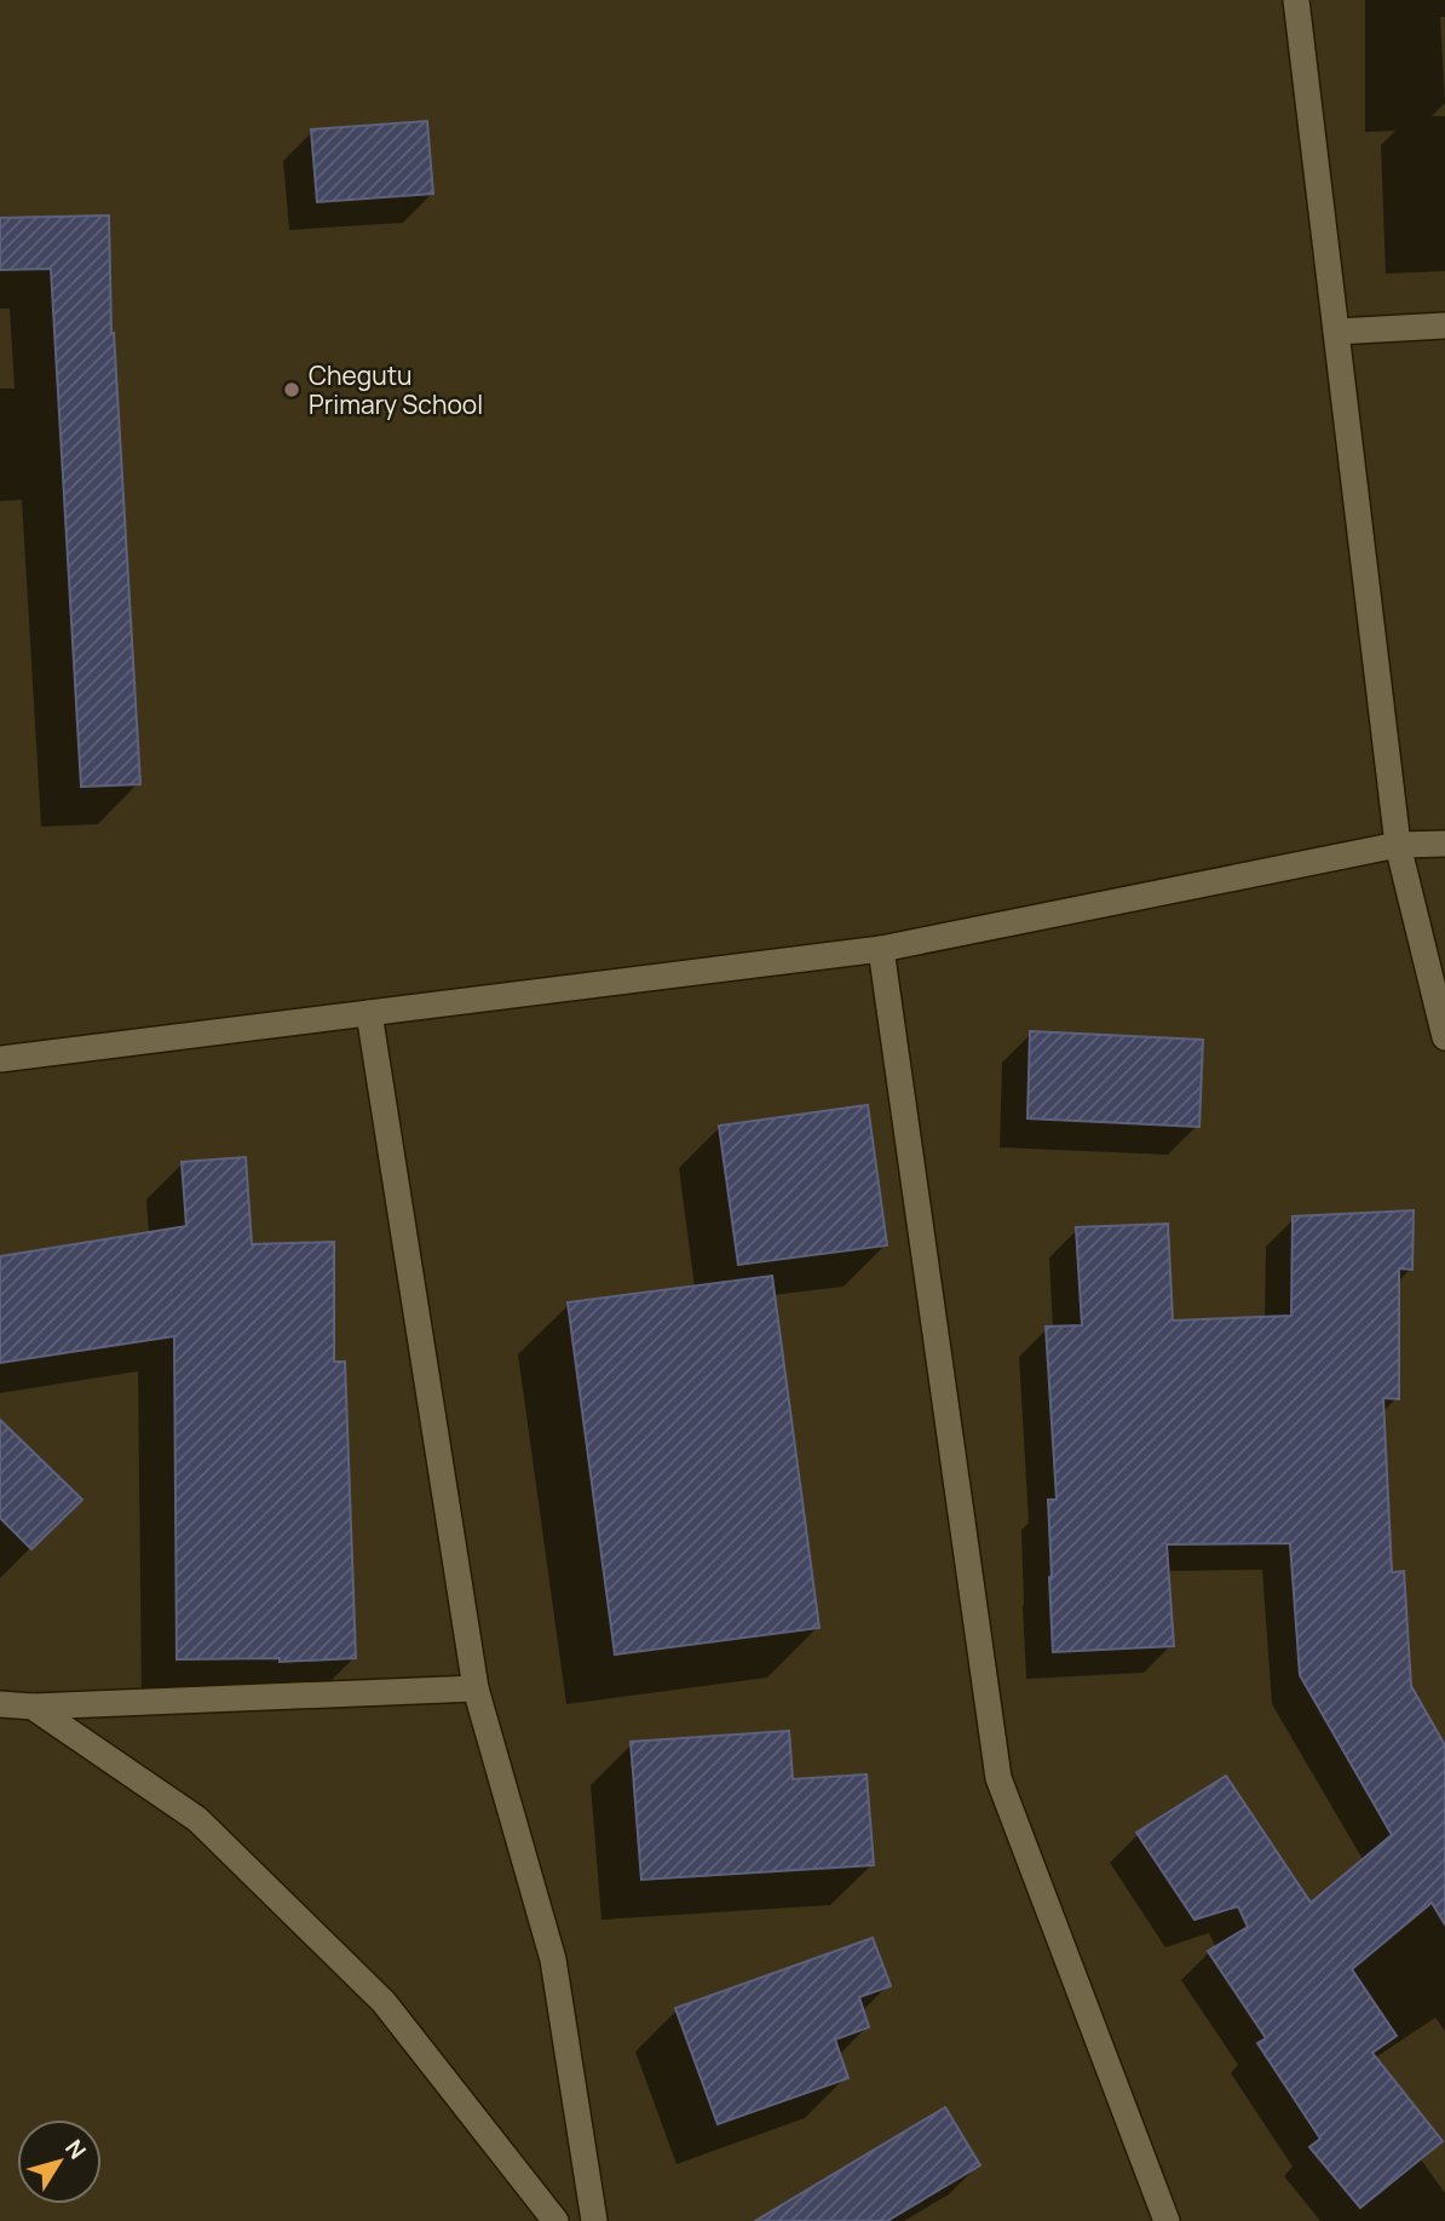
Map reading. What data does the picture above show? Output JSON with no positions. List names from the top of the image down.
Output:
{
  "places": ["Chegutu Primary School"],
  "north": "top right"
}
